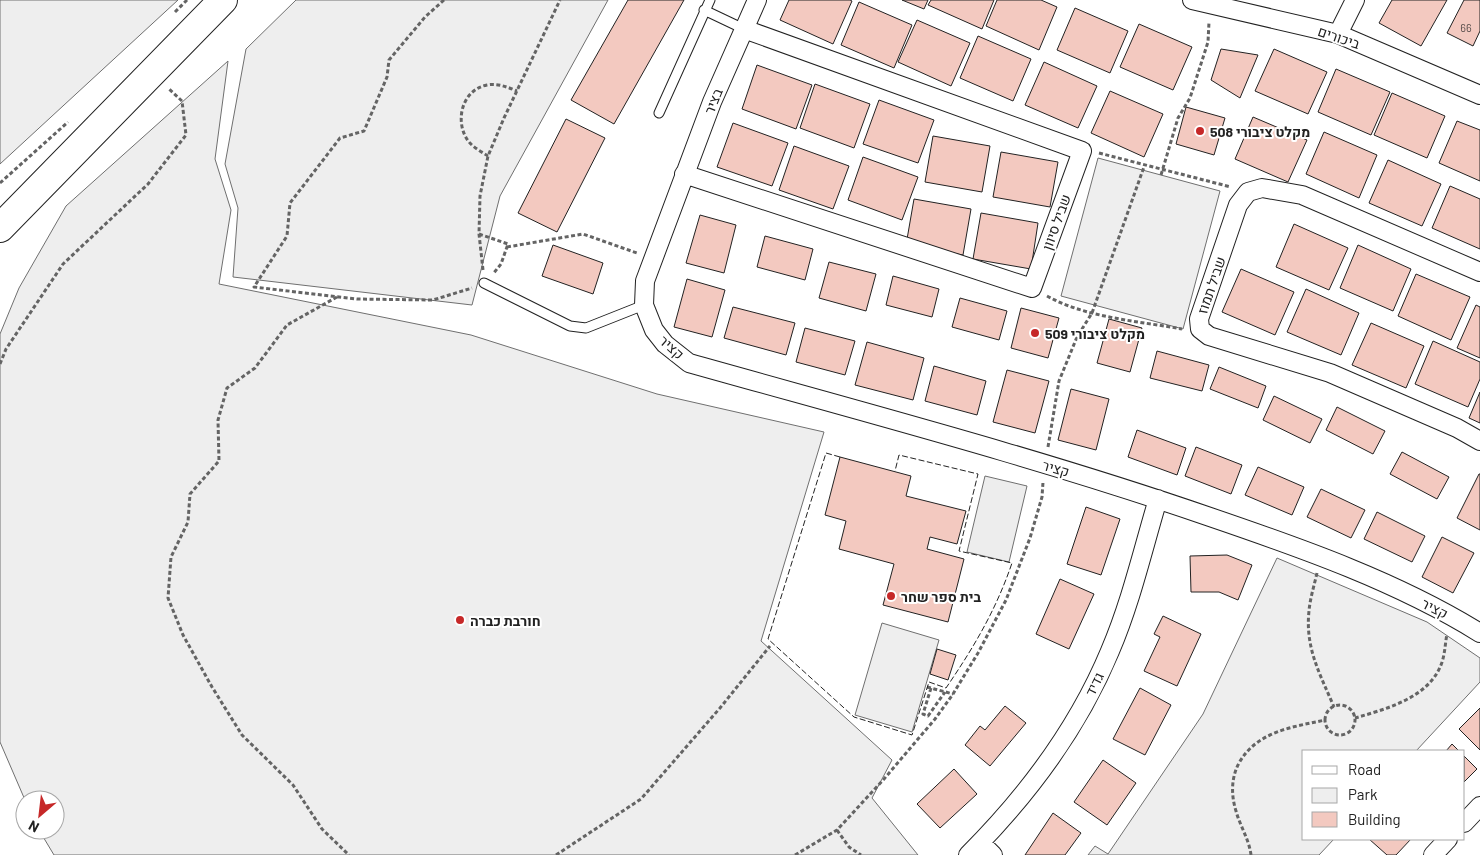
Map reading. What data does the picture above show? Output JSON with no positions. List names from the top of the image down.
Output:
{
  "streets": {
    "street": [
      "ביכורים",
      "בציר",
      "שביל סיוון",
      "שביל תמוז",
      "קציר",
      "גדיד"
    ]
  },
  "crossings": [
    ["בציר", "שביל סיוון"],
    ["בציר", "קציר"],
    ["שביל סיוון", "קציר"],
    ["קציר", "גדיד"]
  ],
  "places": [
    "מקלט ציבורי 508",
    "מקלט ציבורי 509",
    "בית ספר שחר",
    "חורבת כברה"
  ],
  "house_numbers": ["66"],
  "legend": ["Road", "Park", "Building"],
  "north": "bottom left"
}
